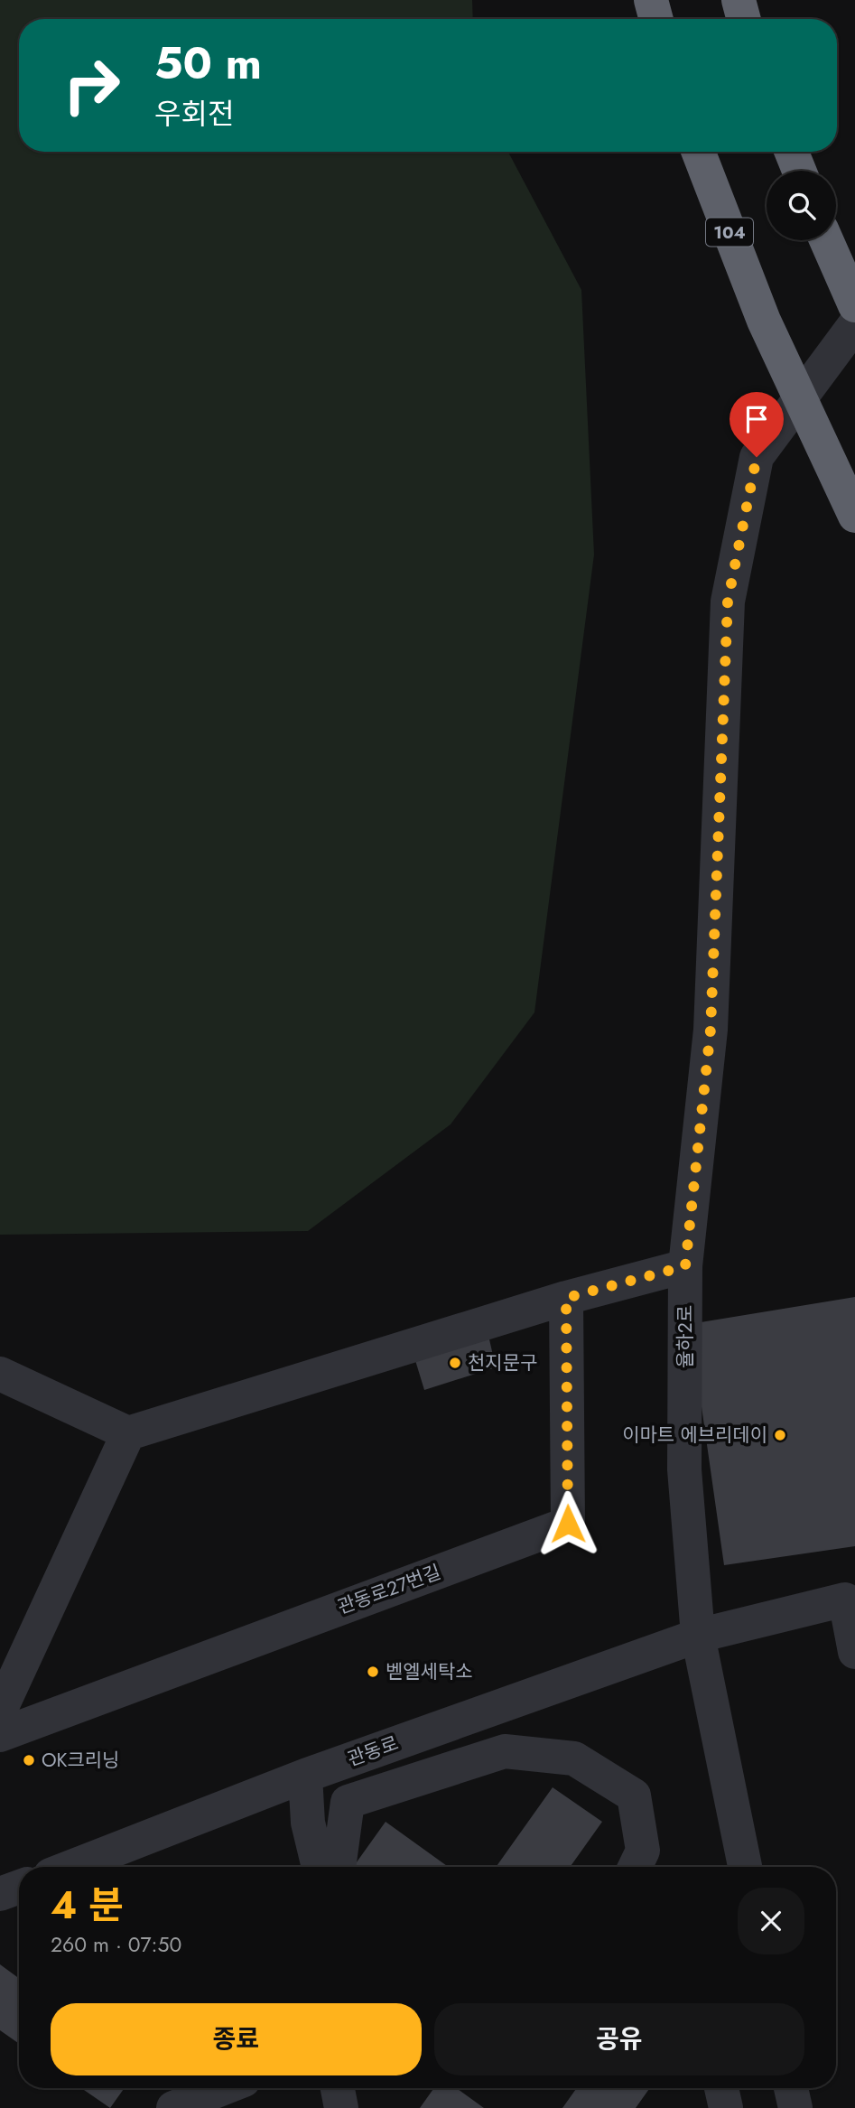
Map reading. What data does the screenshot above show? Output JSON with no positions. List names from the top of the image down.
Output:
{
  "streets": {
    "highway": ["104"],
    "street": ["율하2로", "관동로27번길", "관동로"]
  },
  "crossings": [
    ["율하2로", "관동로"]
  ],
  "places": [
    "천지문구",
    "이마트 에브리데이",
    "벧엘세탁소",
    "OK크리닝"
  ],
  "page": {
    "turn": ["50 m", "우회전"],
    "heading": ["4 분", "260 m · 07:50"],
    "buttons": ["종료", "공유"]
  }
}
